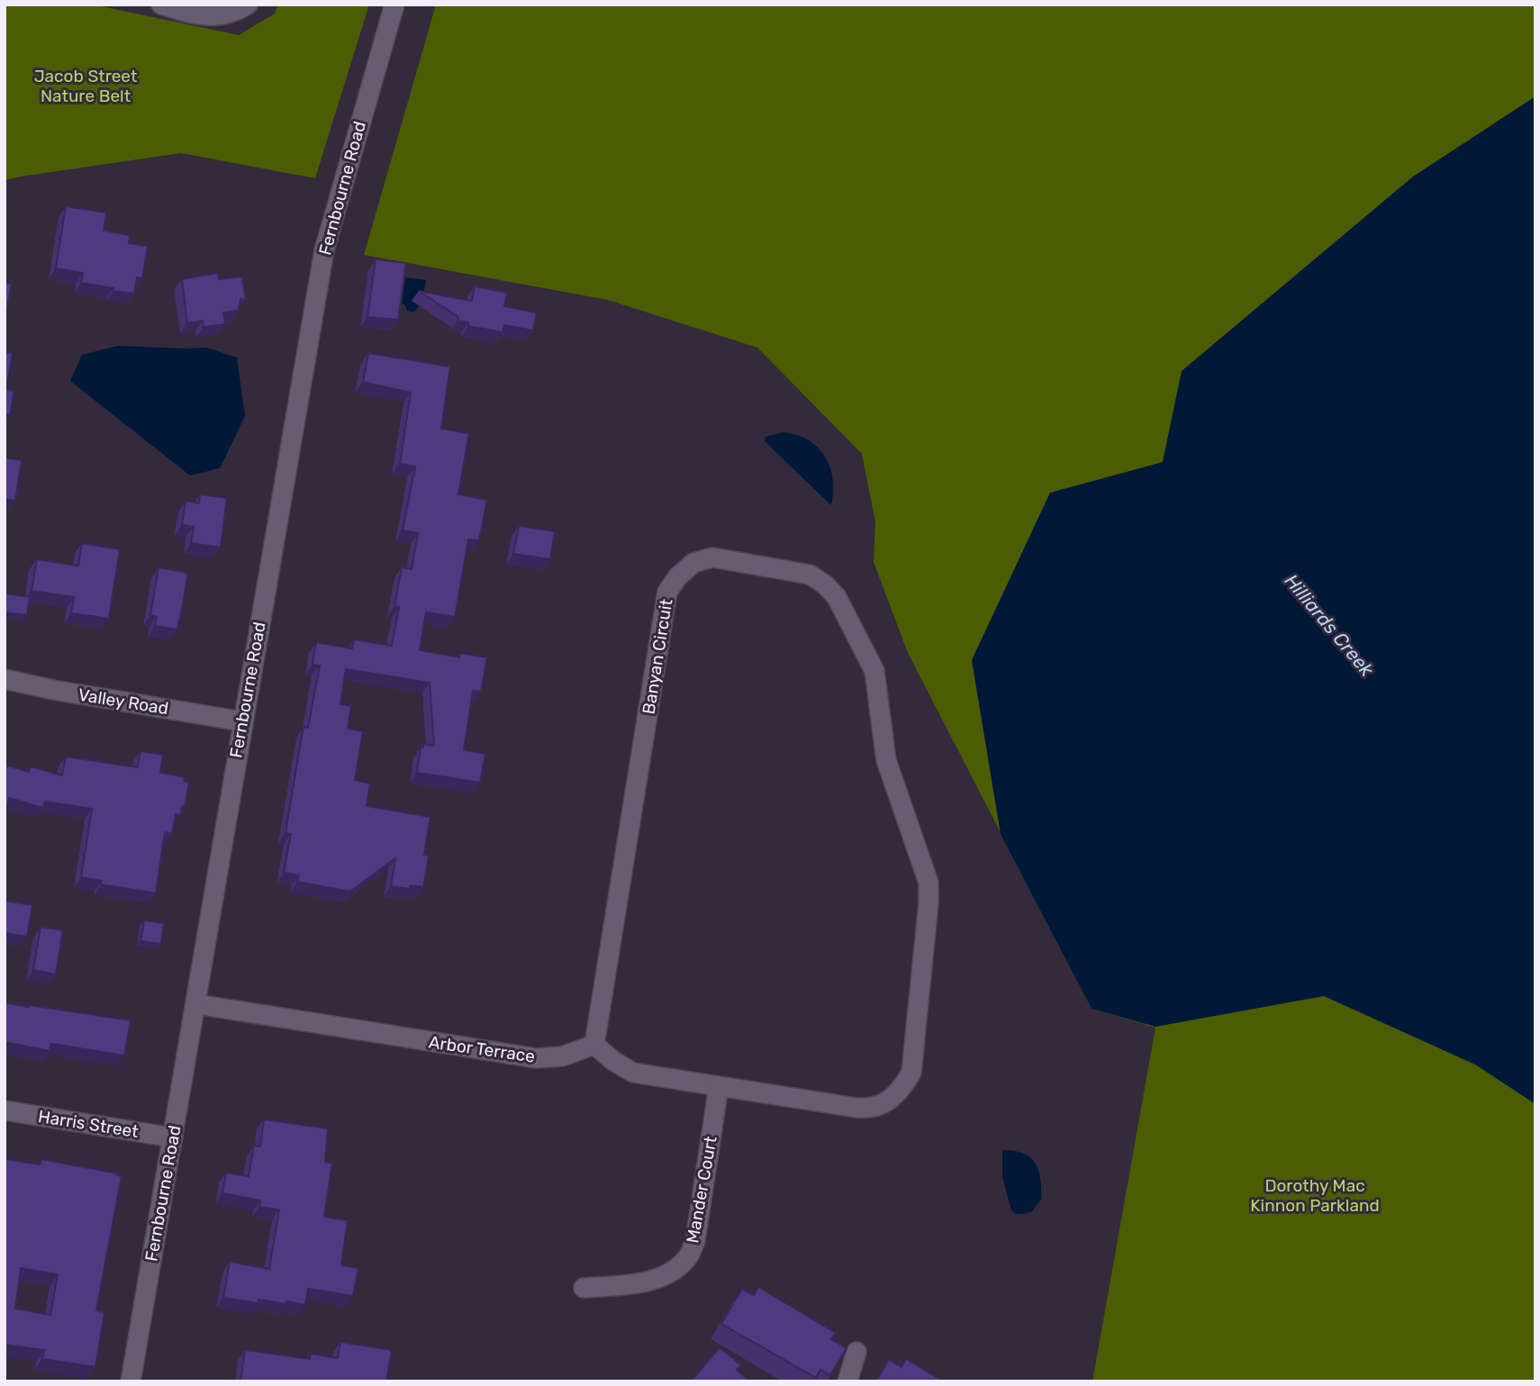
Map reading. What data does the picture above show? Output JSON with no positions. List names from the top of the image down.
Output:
{
  "streets": {
    "street": [
      "Fernbourne Road",
      "Banyan Circuit",
      "Valley Road",
      "Arbor Terrace",
      "Harris Street",
      "Mander Court"
    ]
  },
  "crossings": [
    ["Fernbourne Road", "Valley Road"],
    ["Fernbourne Road", "Arbor Terrace"],
    ["Fernbourne Road", "Harris Street"],
    ["Banyan Circuit", "Arbor Terrace"],
    ["Banyan Circuit", "Mander Court"]
  ],
  "water": ["Hilliards Creek"],
  "parks": ["Jacob Street Nature Belt", "Dorothy Mac Kinnon Parkland"]
}
